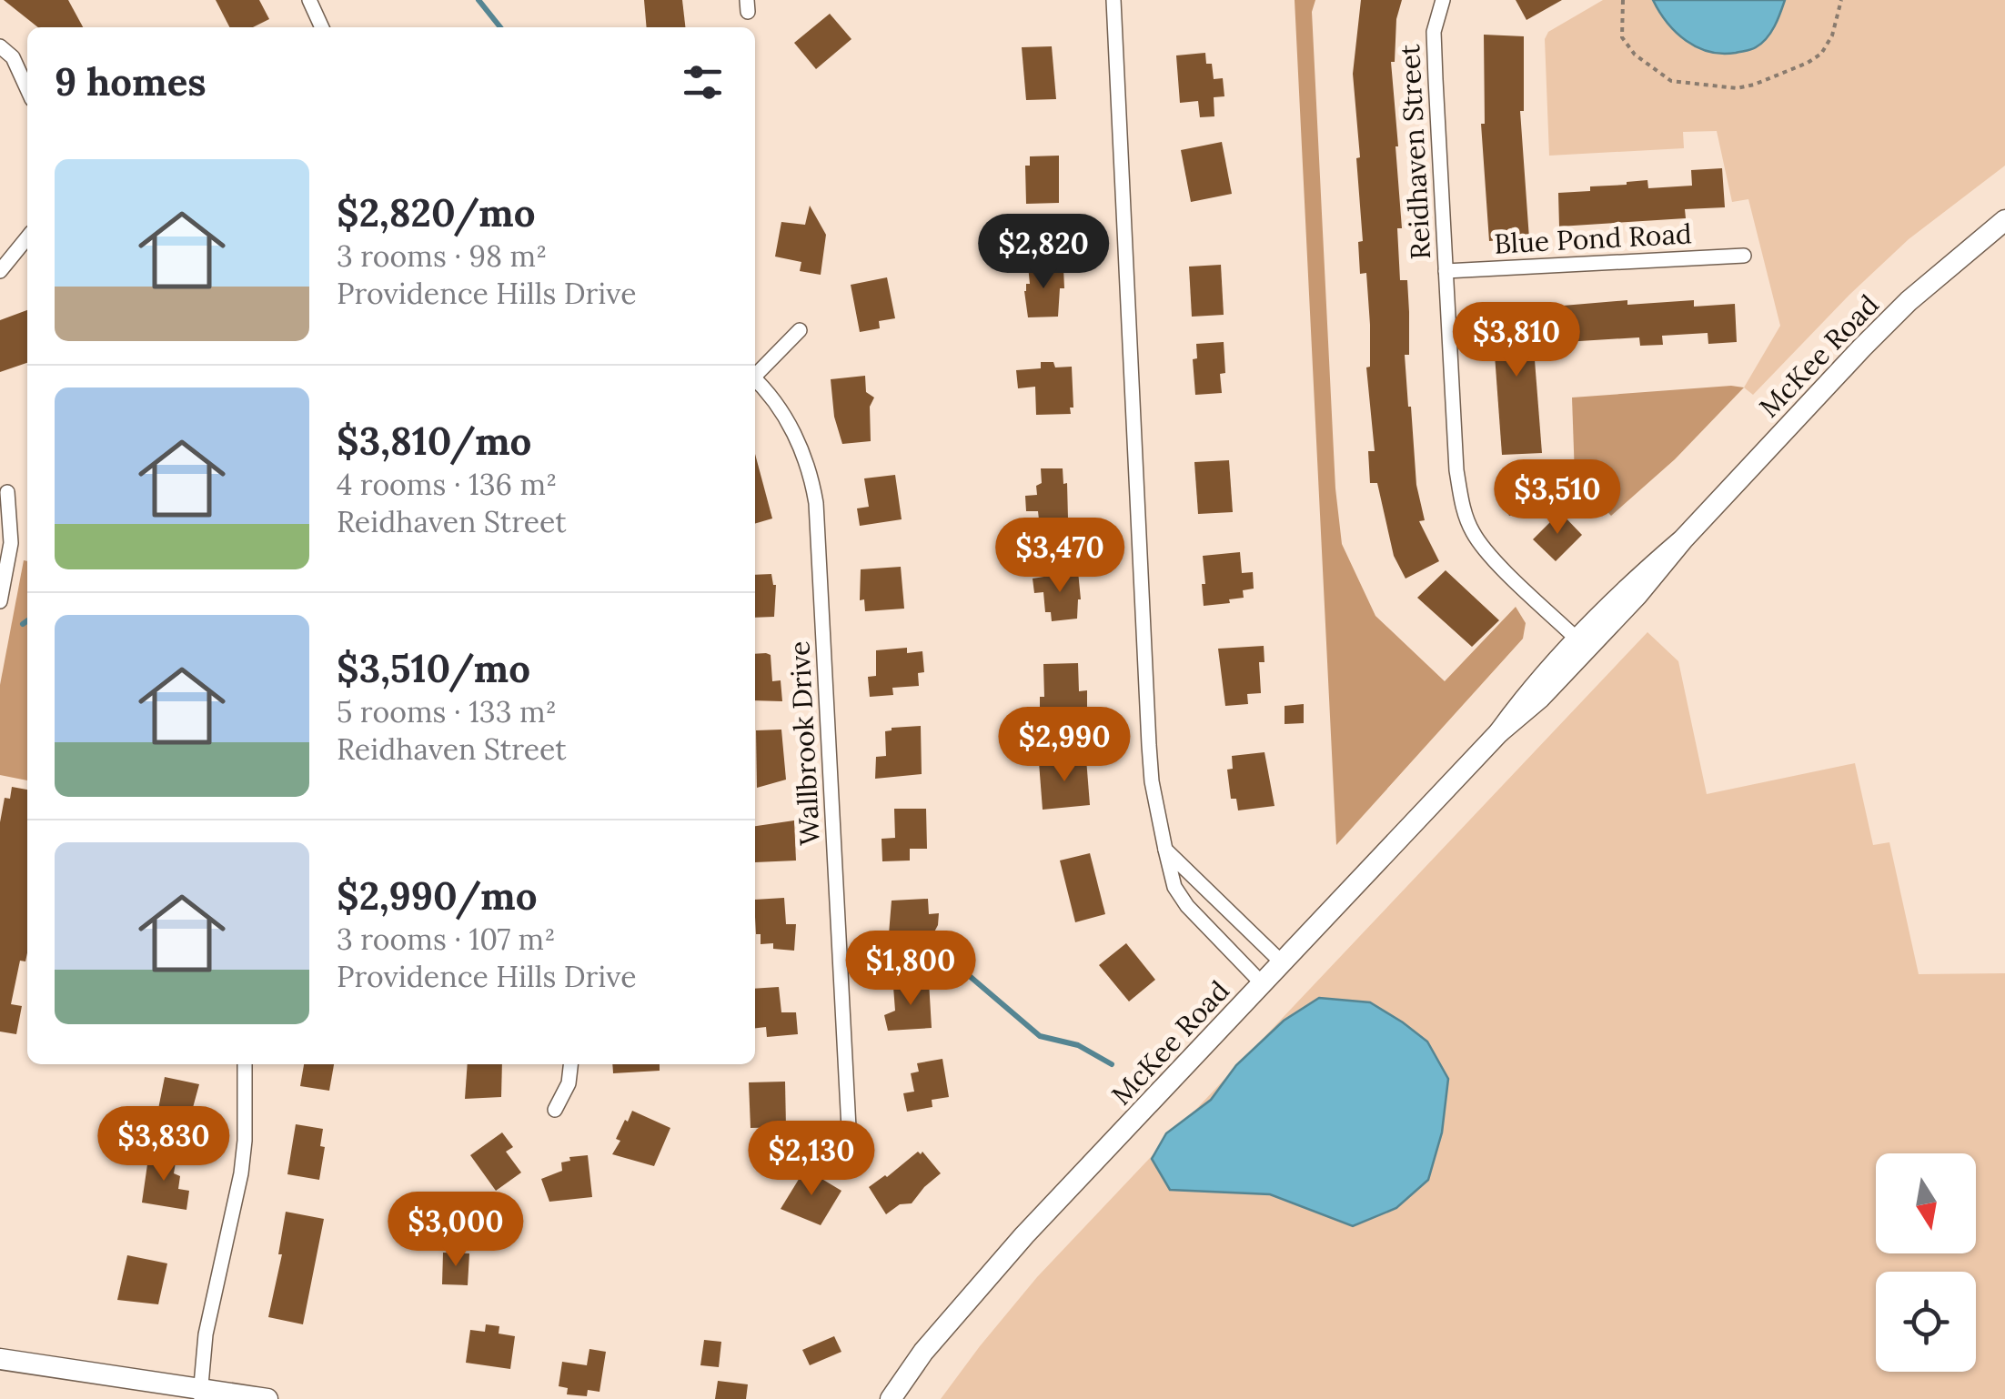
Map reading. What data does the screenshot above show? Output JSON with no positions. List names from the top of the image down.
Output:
{
  "streets": {
    "street": [
      "Reidhaven Street",
      "Blue Pond Road",
      "McKee Road",
      "Wallbrook Drive"
    ]
  },
  "crossings": [
    ["Reidhaven Street", "Blue Pond Road"],
    ["Reidhaven Street", "McKee Road"]
  ],
  "north": "bottom",
  "page": {
    "heading": "9 homes",
    "list": [
      {
        "name": "$2,820/mo",
        "note": "3 rooms · 98 m² · Providence Hills Drive"
      },
      {
        "name": "$3,810/mo",
        "note": "4 rooms · 136 m² · Reidhaven Street"
      },
      {
        "name": "$3,510/mo",
        "note": "5 rooms · 133 m² · Reidhaven Street"
      },
      {
        "name": "$2,990/mo",
        "note": "3 rooms · 107 m² · Providence Hills Drive"
      }
    ],
    "price": [
      "$2,820",
      "$3,810",
      "$3,510",
      "$3,470",
      "$2,990",
      "$1,800",
      "$3,830",
      "$2,130",
      "$3,000"
    ]
  }
}
